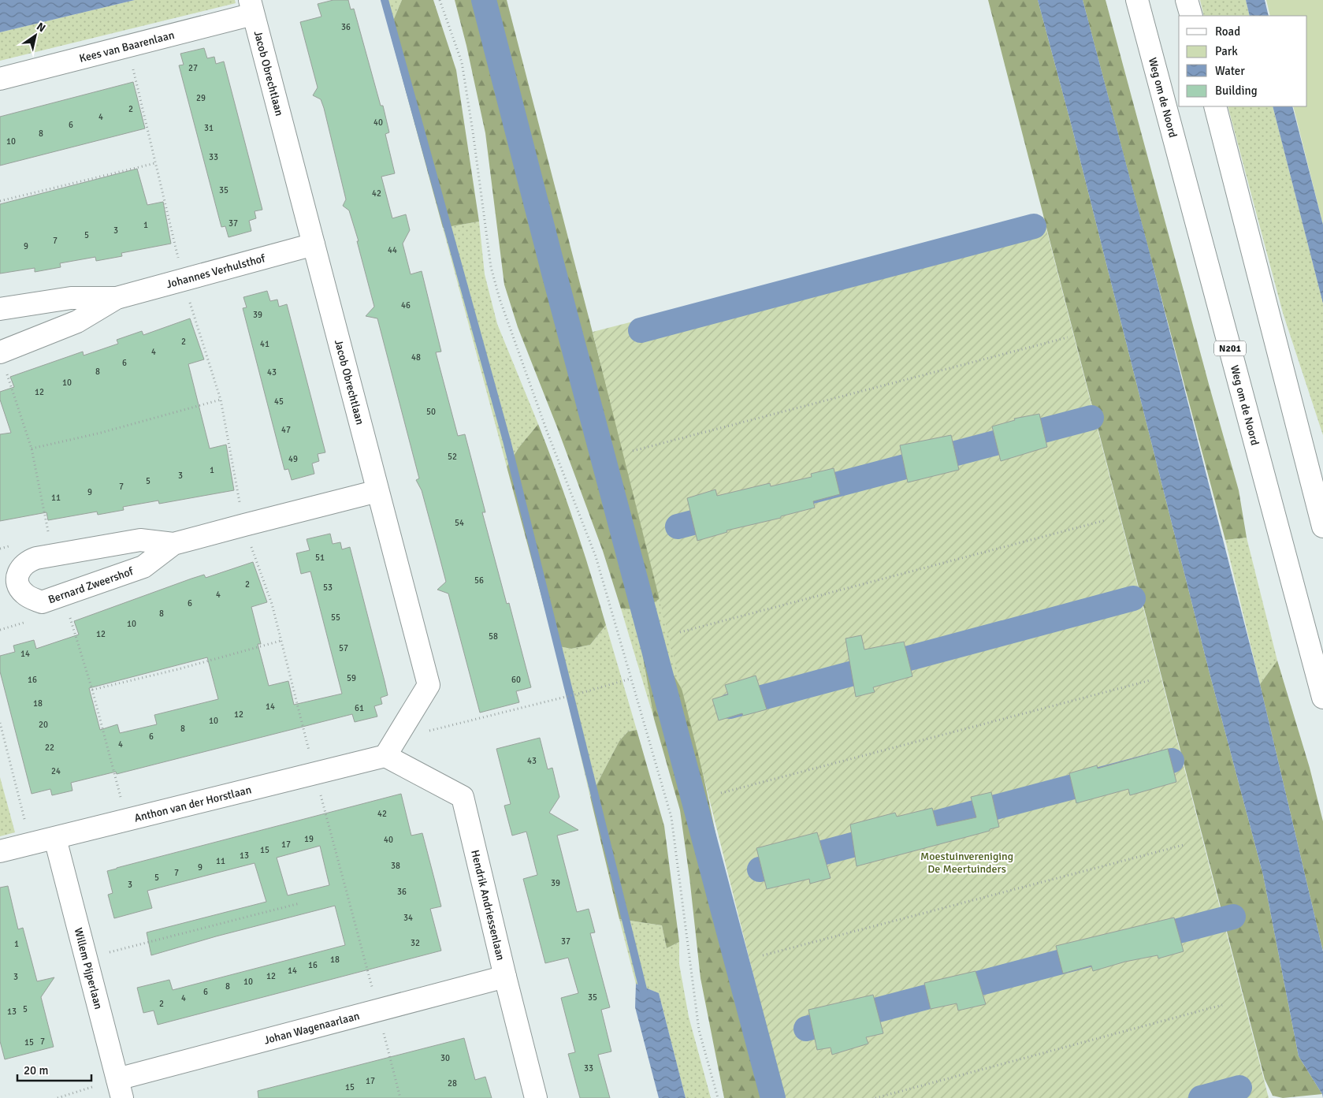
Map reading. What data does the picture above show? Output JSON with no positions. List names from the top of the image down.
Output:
{
  "streets": {
    "main road": [
      "Kees van Baarenlaan",
      "Jacob Obrechtlaan",
      "Weg om de Noord",
      "Johannes Verhulsthof",
      "N201",
      "Bernard Zweershof",
      "Anthon van der Horstlaan",
      "Hendrik Andriessenlaan",
      "Willem Pijperlaan",
      "Johan Wagenaarlaan"
    ]
  },
  "crossings": [
    ["Kees van Baarenlaan", "Jacob Obrechtlaan"],
    ["Jacob Obrechtlaan", "Johannes Verhulsthof"],
    ["Jacob Obrechtlaan", "Bernard Zweershof"],
    ["Jacob Obrechtlaan", "Anthon van der Horstlaan"],
    ["Jacob Obrechtlaan", "Hendrik Andriessenlaan"],
    ["Anthon van der Horstlaan", "Hendrik Andriessenlaan"],
    ["Anthon van der Horstlaan", "Willem Pijperlaan"],
    ["Hendrik Andriessenlaan", "Johan Wagenaarlaan"],
    ["Willem Pijperlaan", "Johan Wagenaarlaan"]
  ],
  "parks": ["Moestuinvereniging De Meertuinders"],
  "house_numbers": [
    "36",
    "27",
    "29",
    "2",
    "4",
    "40",
    "6",
    "31",
    "8",
    "10",
    "33",
    "35",
    "42",
    "37",
    "1",
    "3",
    "5",
    "7",
    "9",
    "44",
    "46",
    "39",
    "2",
    "41",
    "4",
    "48",
    "6",
    "8",
    "43",
    "10",
    "12",
    "45",
    "50",
    "47",
    "52",
    "49",
    "1",
    "3",
    "5",
    "7",
    "9",
    "11",
    "54",
    "51",
    "56",
    "2",
    "53",
    "4",
    "6",
    "8",
    "55",
    "10",
    "12",
    "58",
    "57",
    "14",
    "59",
    "16",
    "60",
    "18",
    "14",
    "61",
    "12",
    "10",
    "20",
    "8",
    "6",
    "4",
    "22",
    "43",
    "24",
    "42",
    "19",
    "40",
    "17",
    "15",
    "13",
    "11",
    "38",
    "9",
    "7",
    "5",
    "39",
    "3",
    "36",
    "34",
    "37",
    "32",
    "1",
    "18",
    "16",
    "14",
    "12",
    "3",
    "10",
    "8",
    "6",
    "35",
    "4",
    "2",
    "5",
    "13",
    "7",
    "15",
    "30",
    "33",
    "17",
    "28",
    "15"
  ],
  "legend": [
    "Road",
    "Park",
    "Water",
    "Building"
  ],
  "scale_bar": "20 m",
  "north": "top right"
}
